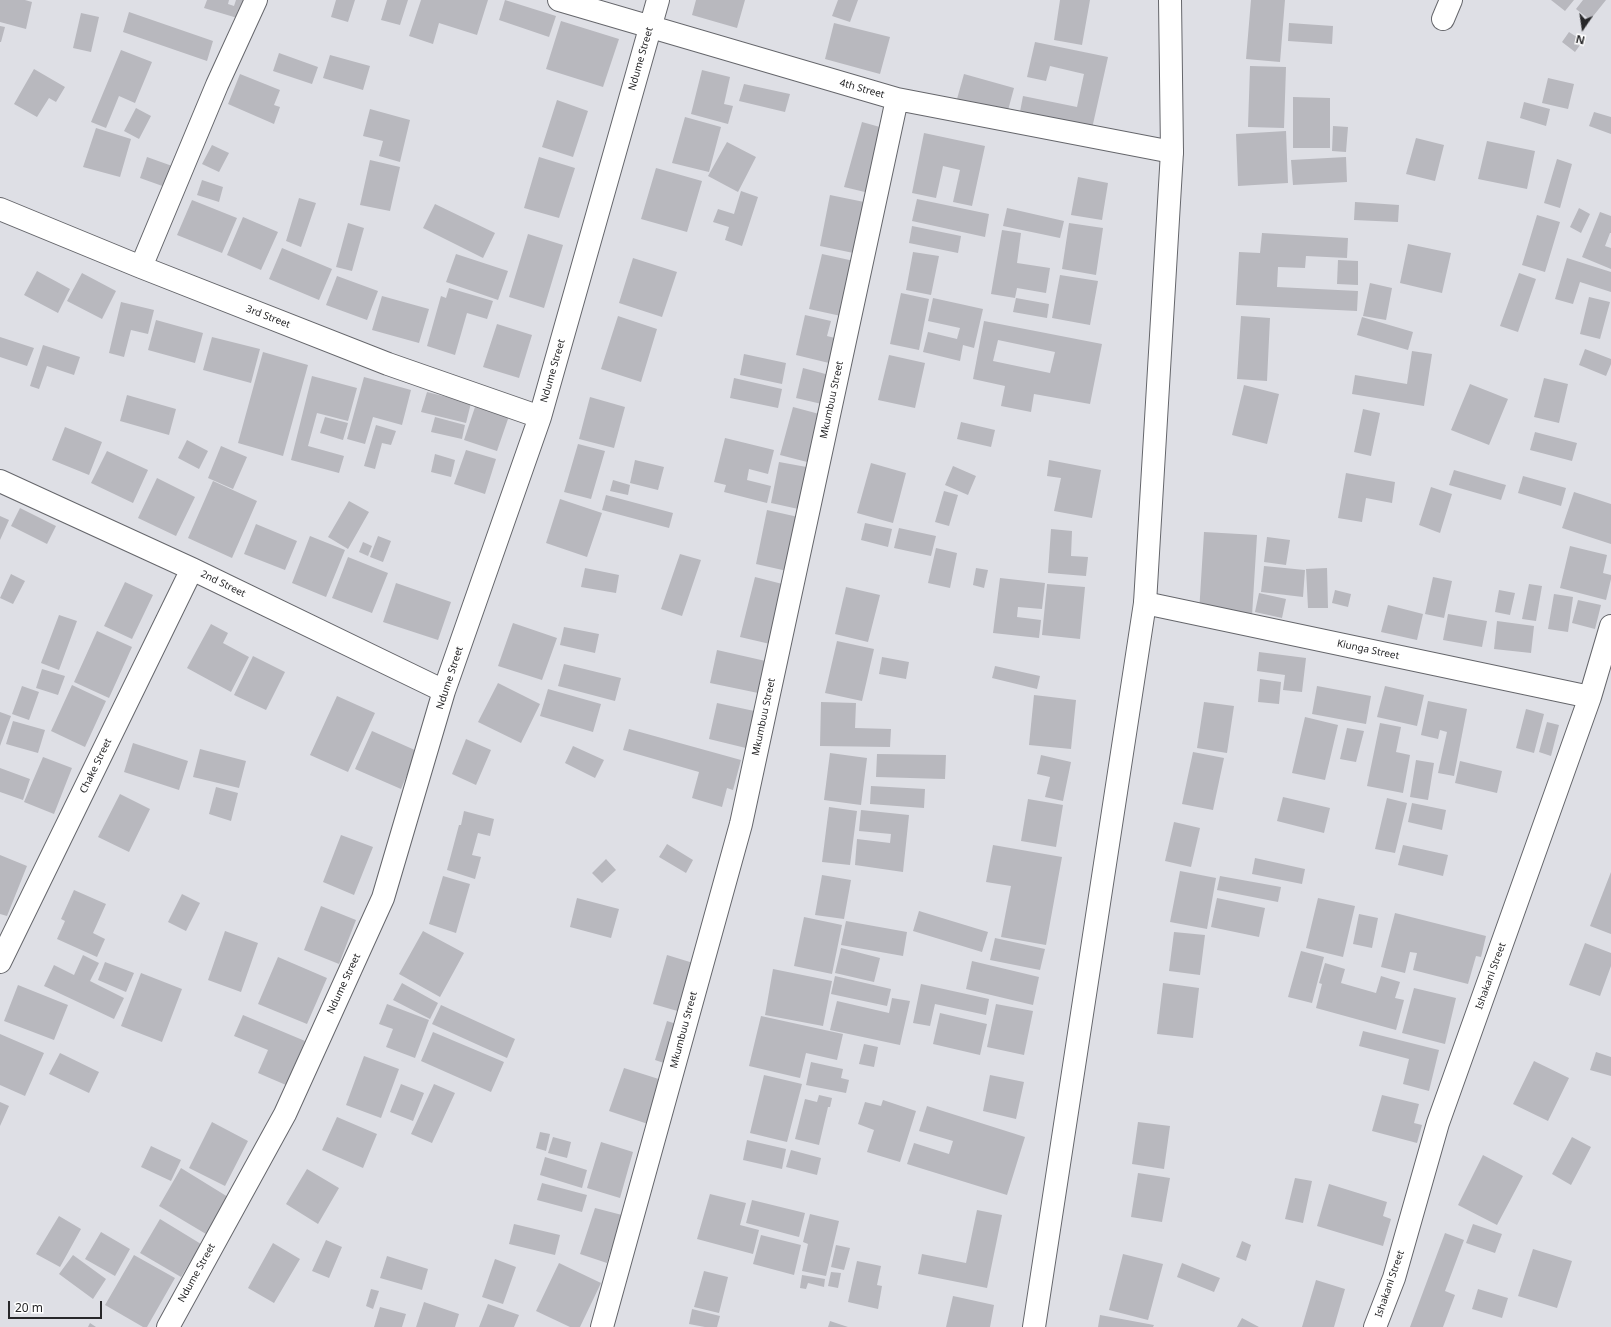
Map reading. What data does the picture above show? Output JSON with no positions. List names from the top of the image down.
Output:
{
  "streets": {
    "main road": [
      "Ndume Street",
      "4th Street",
      "3rd Street",
      "Mkumbuu Street",
      "2nd Street",
      "Kiunga Street",
      "Chake Street",
      "Ishakani Street"
    ]
  },
  "crossings": [
    ["Ndume Street", "4th Street"],
    ["Ndume Street", "3rd Street"],
    ["Ndume Street", "2nd Street"],
    ["4th Street", "Mkumbuu Street"],
    ["2nd Street", "Chake Street"],
    ["Kiunga Street", "Ishakani Street"]
  ],
  "scale_bar": "20 m",
  "north": "bottom"
}
